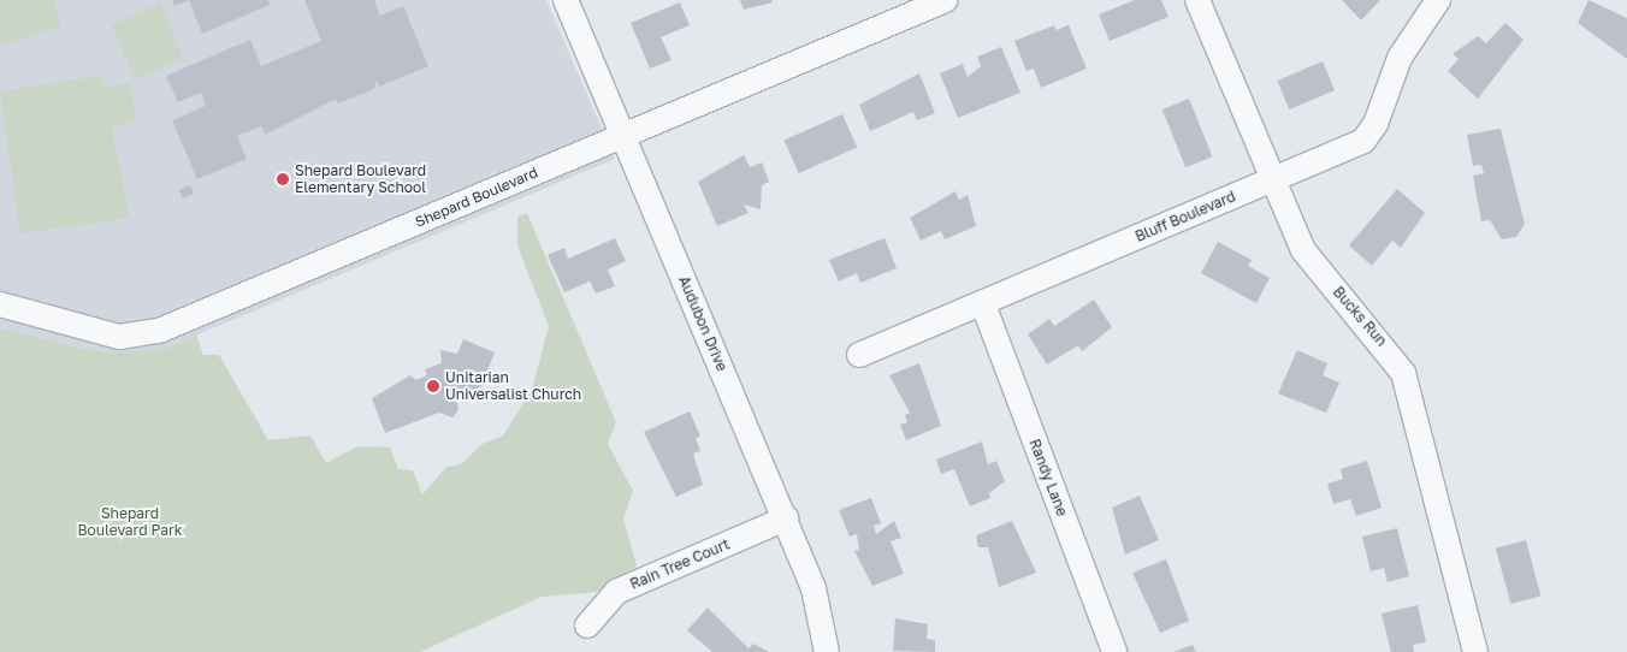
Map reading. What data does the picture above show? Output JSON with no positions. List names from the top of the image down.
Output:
{
  "streets": {
    "street": [
      "Shepard Boulevard",
      "Bluff Boulevard",
      "Bucks Run",
      "Audubon Drive",
      "Randy Lane",
      "Rain Tree Court"
    ]
  },
  "crossings": [
    ["Shepard Boulevard", "Audubon Drive"],
    ["Bluff Boulevard", "Bucks Run"],
    ["Bluff Boulevard", "Randy Lane"],
    ["Audubon Drive", "Rain Tree Court"]
  ],
  "parks": ["Shepard Boulevard Park"],
  "places": ["Shepard Boulevard Elementary School", "Unitarian Universalist Church"]
}
